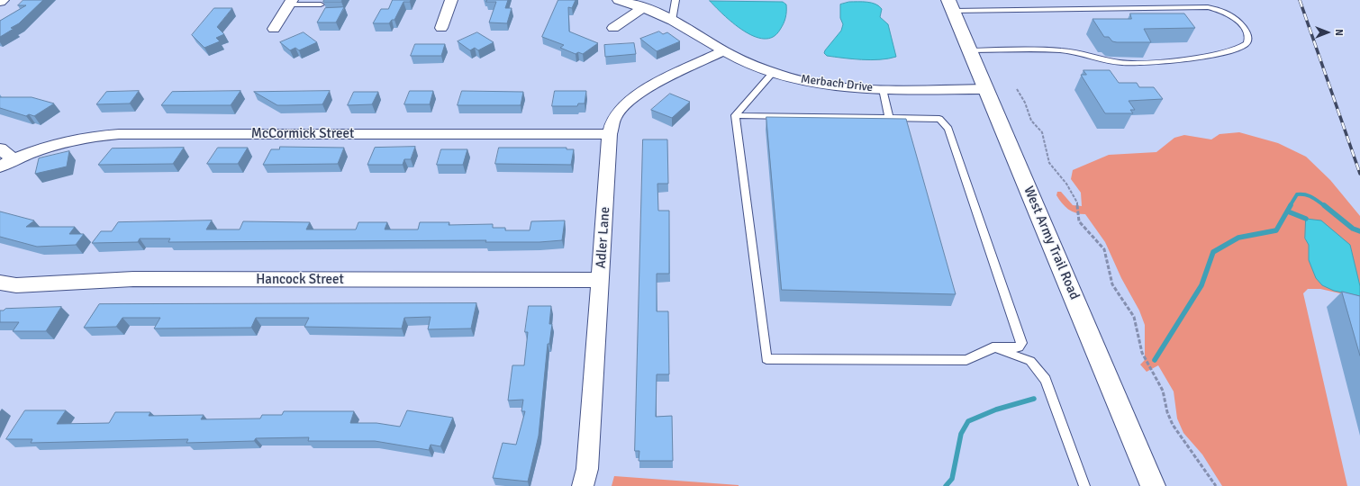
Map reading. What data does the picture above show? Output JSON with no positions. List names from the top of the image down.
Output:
{
  "streets": {
    "main road": ["West Army Trail Road"],
    "street": [
      "Merbach Drive",
      "McCormick Street",
      "Adler Lane",
      "Hancock Street"
    ]
  },
  "crossings": [
    ["Merbach Drive", "Adler Lane"],
    ["Merbach Drive", "West Army Trail Road"],
    ["McCormick Street", "Adler Lane"],
    ["Adler Lane", "Hancock Street"]
  ],
  "north": "right"
}
